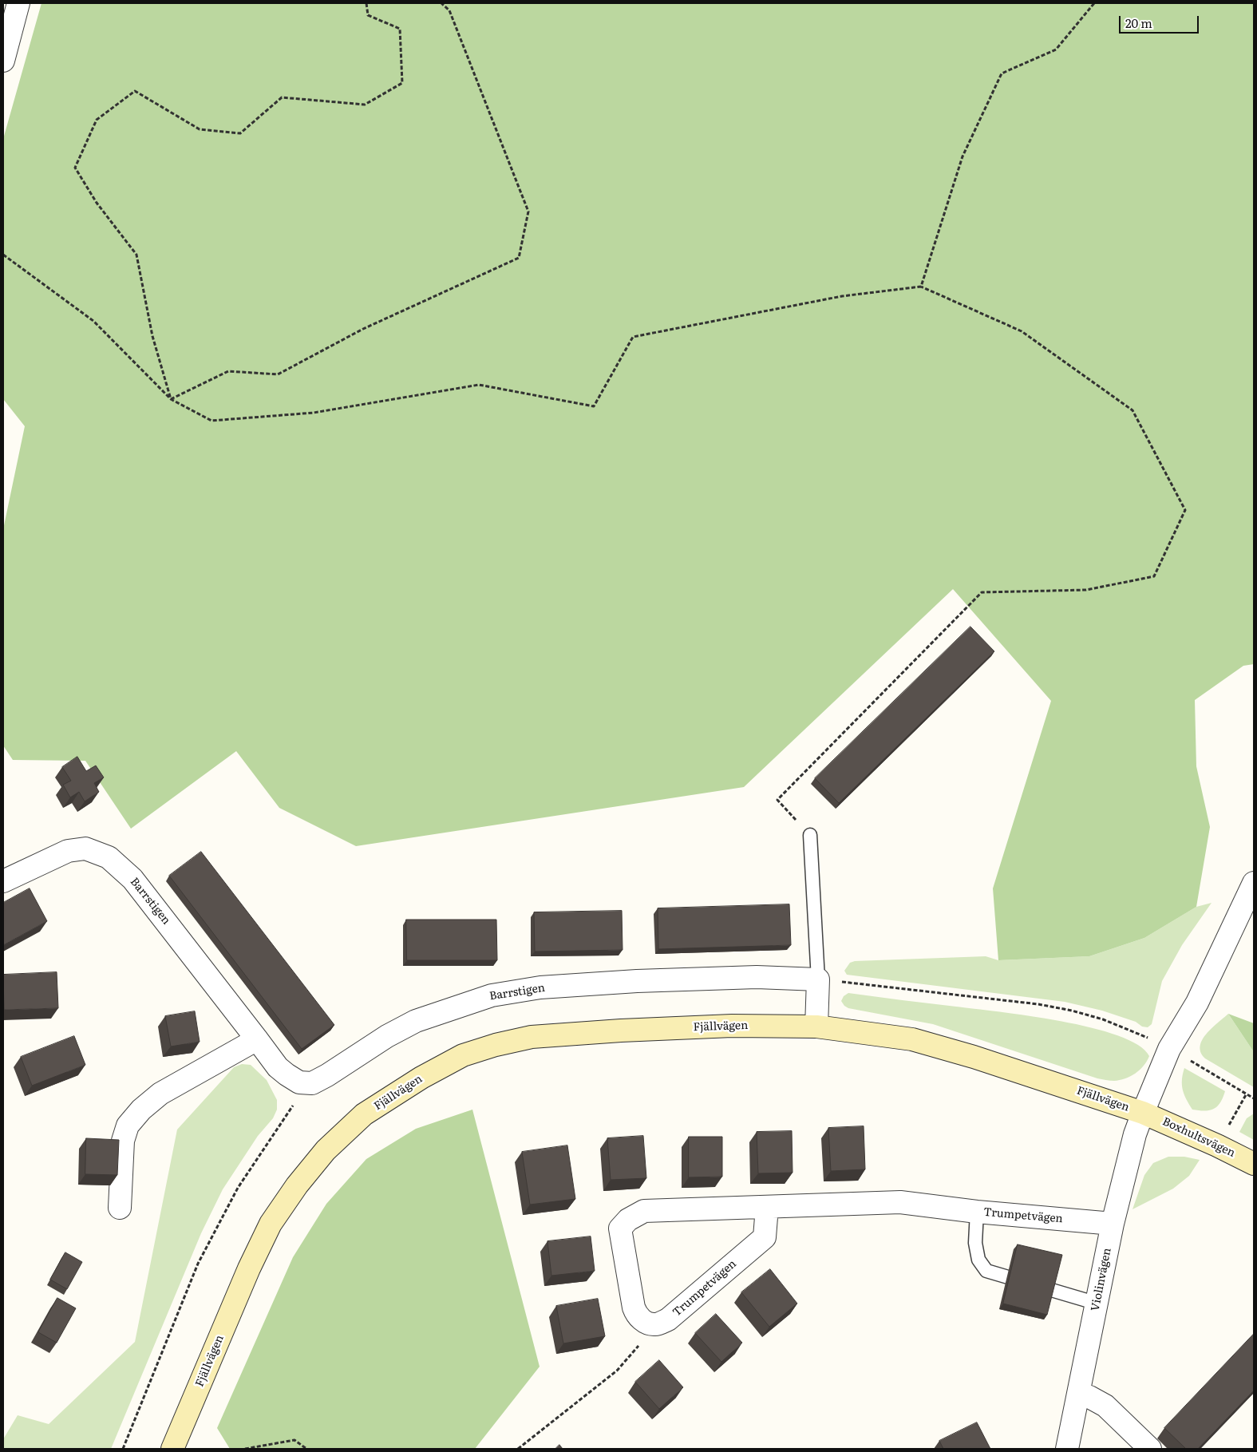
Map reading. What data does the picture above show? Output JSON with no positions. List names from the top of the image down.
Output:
{
  "streets": {
    "street": [
      "Barrstigen",
      "Fjällvägen",
      "Boxhultsvägen",
      "Trumpetvägen",
      "Violinvägen"
    ]
  },
  "crossings": [
    ["Fjällvägen", "Boxhultsvägen"],
    ["Fjällvägen", "Violinvägen"],
    ["Boxhultsvägen", "Violinvägen"],
    ["Trumpetvägen", "Violinvägen"]
  ],
  "scale_bar": "20 m"
}
